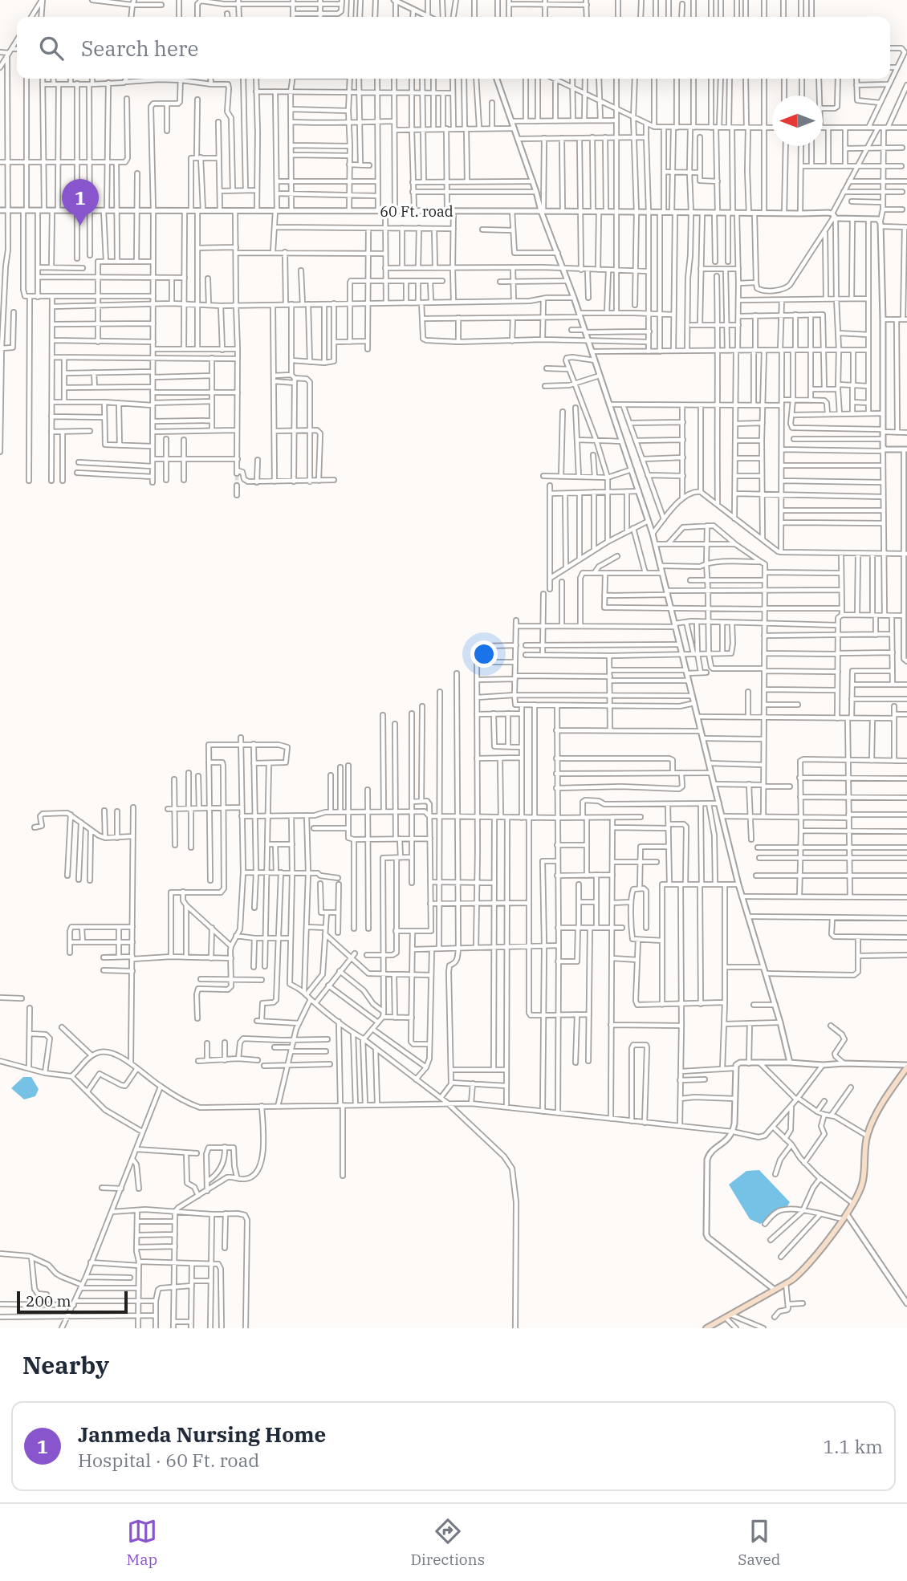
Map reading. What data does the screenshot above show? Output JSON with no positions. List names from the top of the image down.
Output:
{
  "streets": {
    "street": ["60 Ft. road"]
  },
  "scale_bar": "200 m",
  "north": "left",
  "page": {
    "search": "Search here",
    "pins": "1",
    "scale": "200 m",
    "heading": "Nearby",
    "list": [
      {
        "mark": "1",
        "name": "Janmeda Nursing Home",
        "note": "Hospital · 60 Ft. road",
        "value": "1.1 km"
      }
    ],
    "nav": ["Map", "Directions", "Saved"]
  }
}
